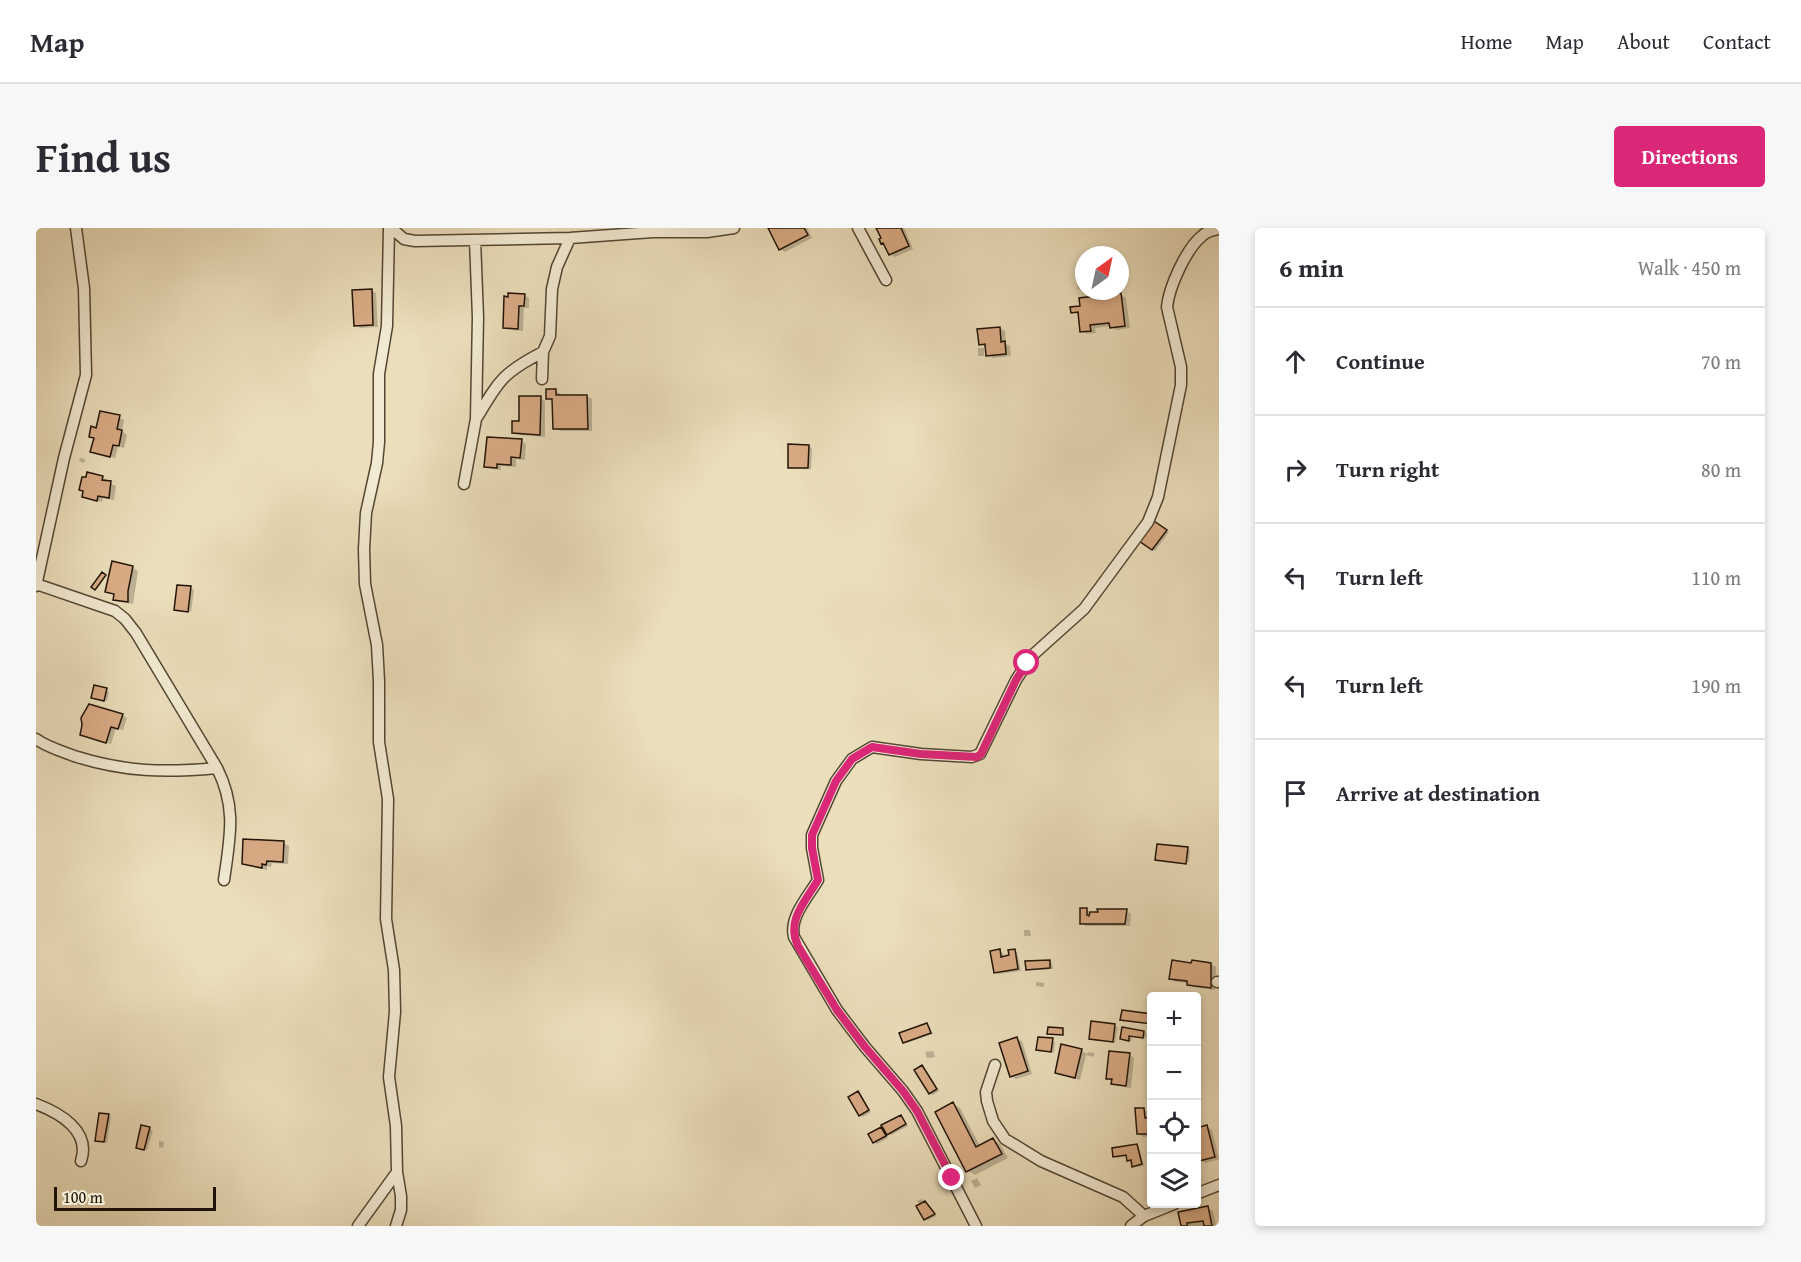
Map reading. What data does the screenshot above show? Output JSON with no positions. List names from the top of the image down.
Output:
{
  "scale_bar": "100 m",
  "north": "top right",
  "page": {
    "header": "Map",
    "nav": [
      "Home",
      "Map",
      "About",
      "Contact"
    ],
    "title": "Find us",
    "buttons": "Directions",
    "heading": ["6 min", "Walk · 450 m"],
    "list": [
      ["Continue", "70 m"],
      ["Turn right", "80 m"],
      ["Turn left", "110 m"],
      ["Turn left", "190 m"],
      "Arrive at destination"
    ],
    "map_buttons": ["+", "−"],
    "scale": "100 m"
  }
}
